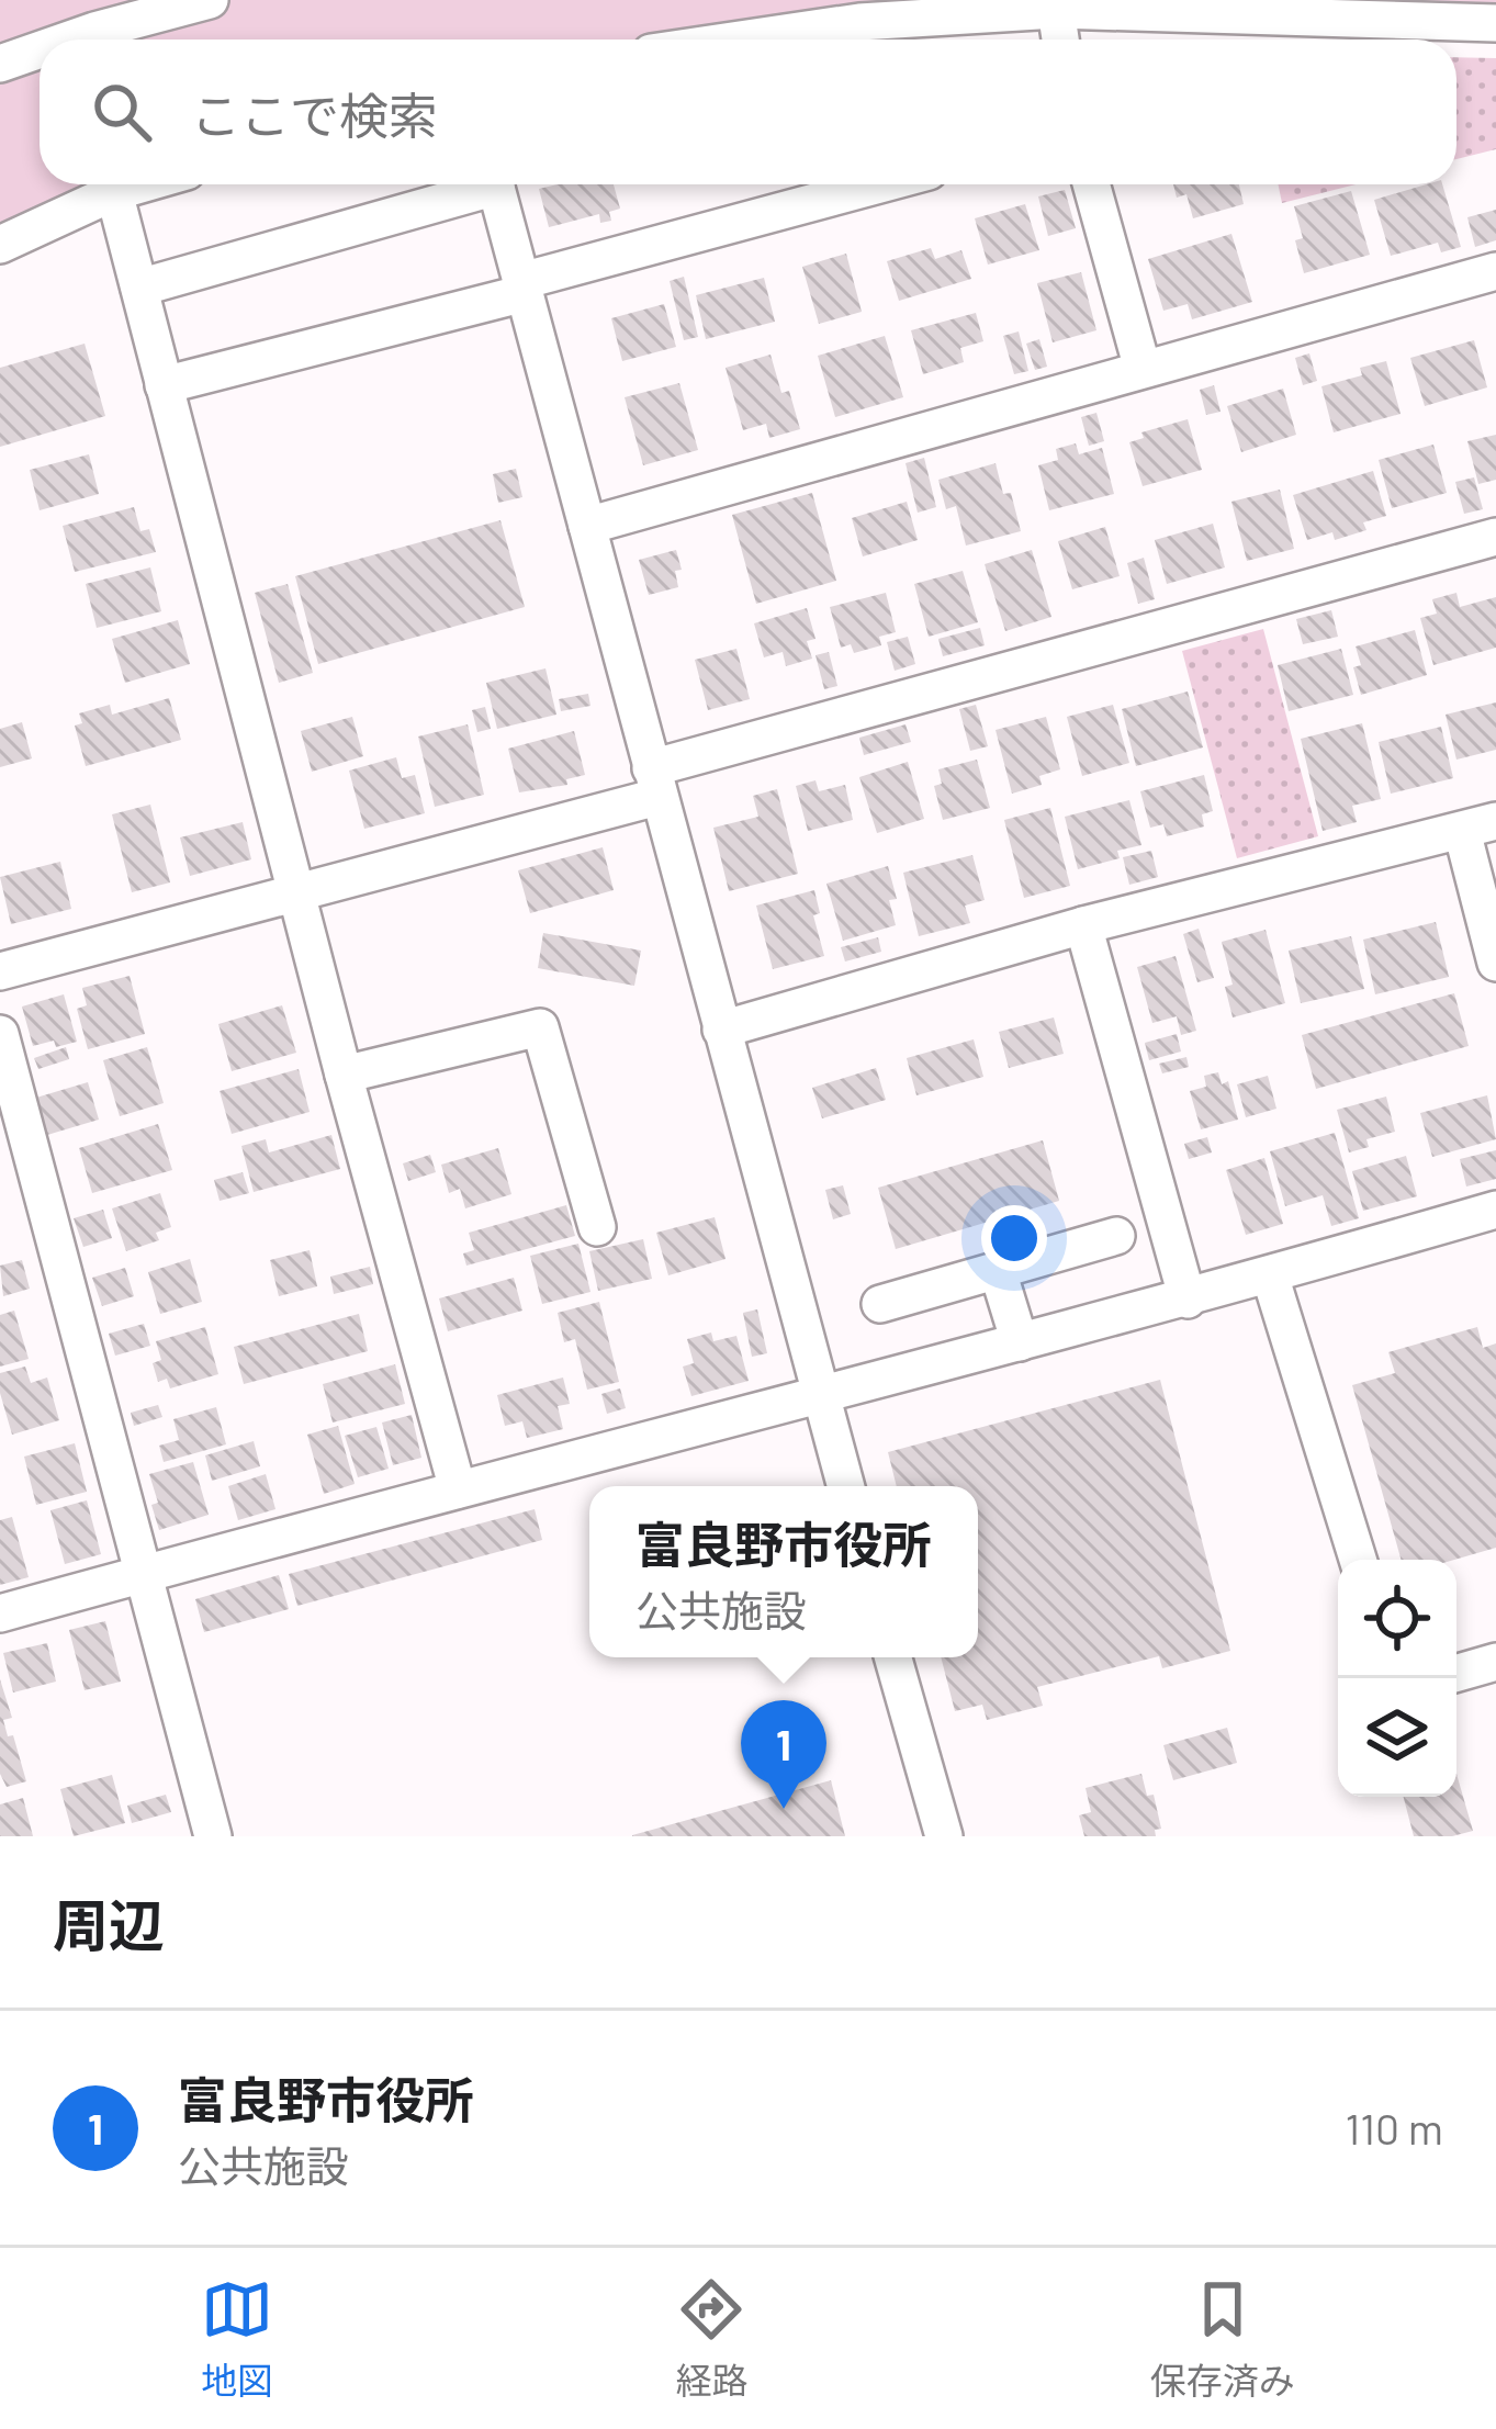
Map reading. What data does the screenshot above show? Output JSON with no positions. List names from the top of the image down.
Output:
{
  "page": {
    "search": "ここで検索",
    "popup": ["富良野市役所", "公共施設"],
    "pins": "1",
    "heading": "周辺",
    "list": [
      {
        "mark": "1",
        "name": "富良野市役所",
        "note": "公共施設",
        "value": "110 m"
      }
    ],
    "nav": ["地図", "経路", "保存済み"]
  }
}
